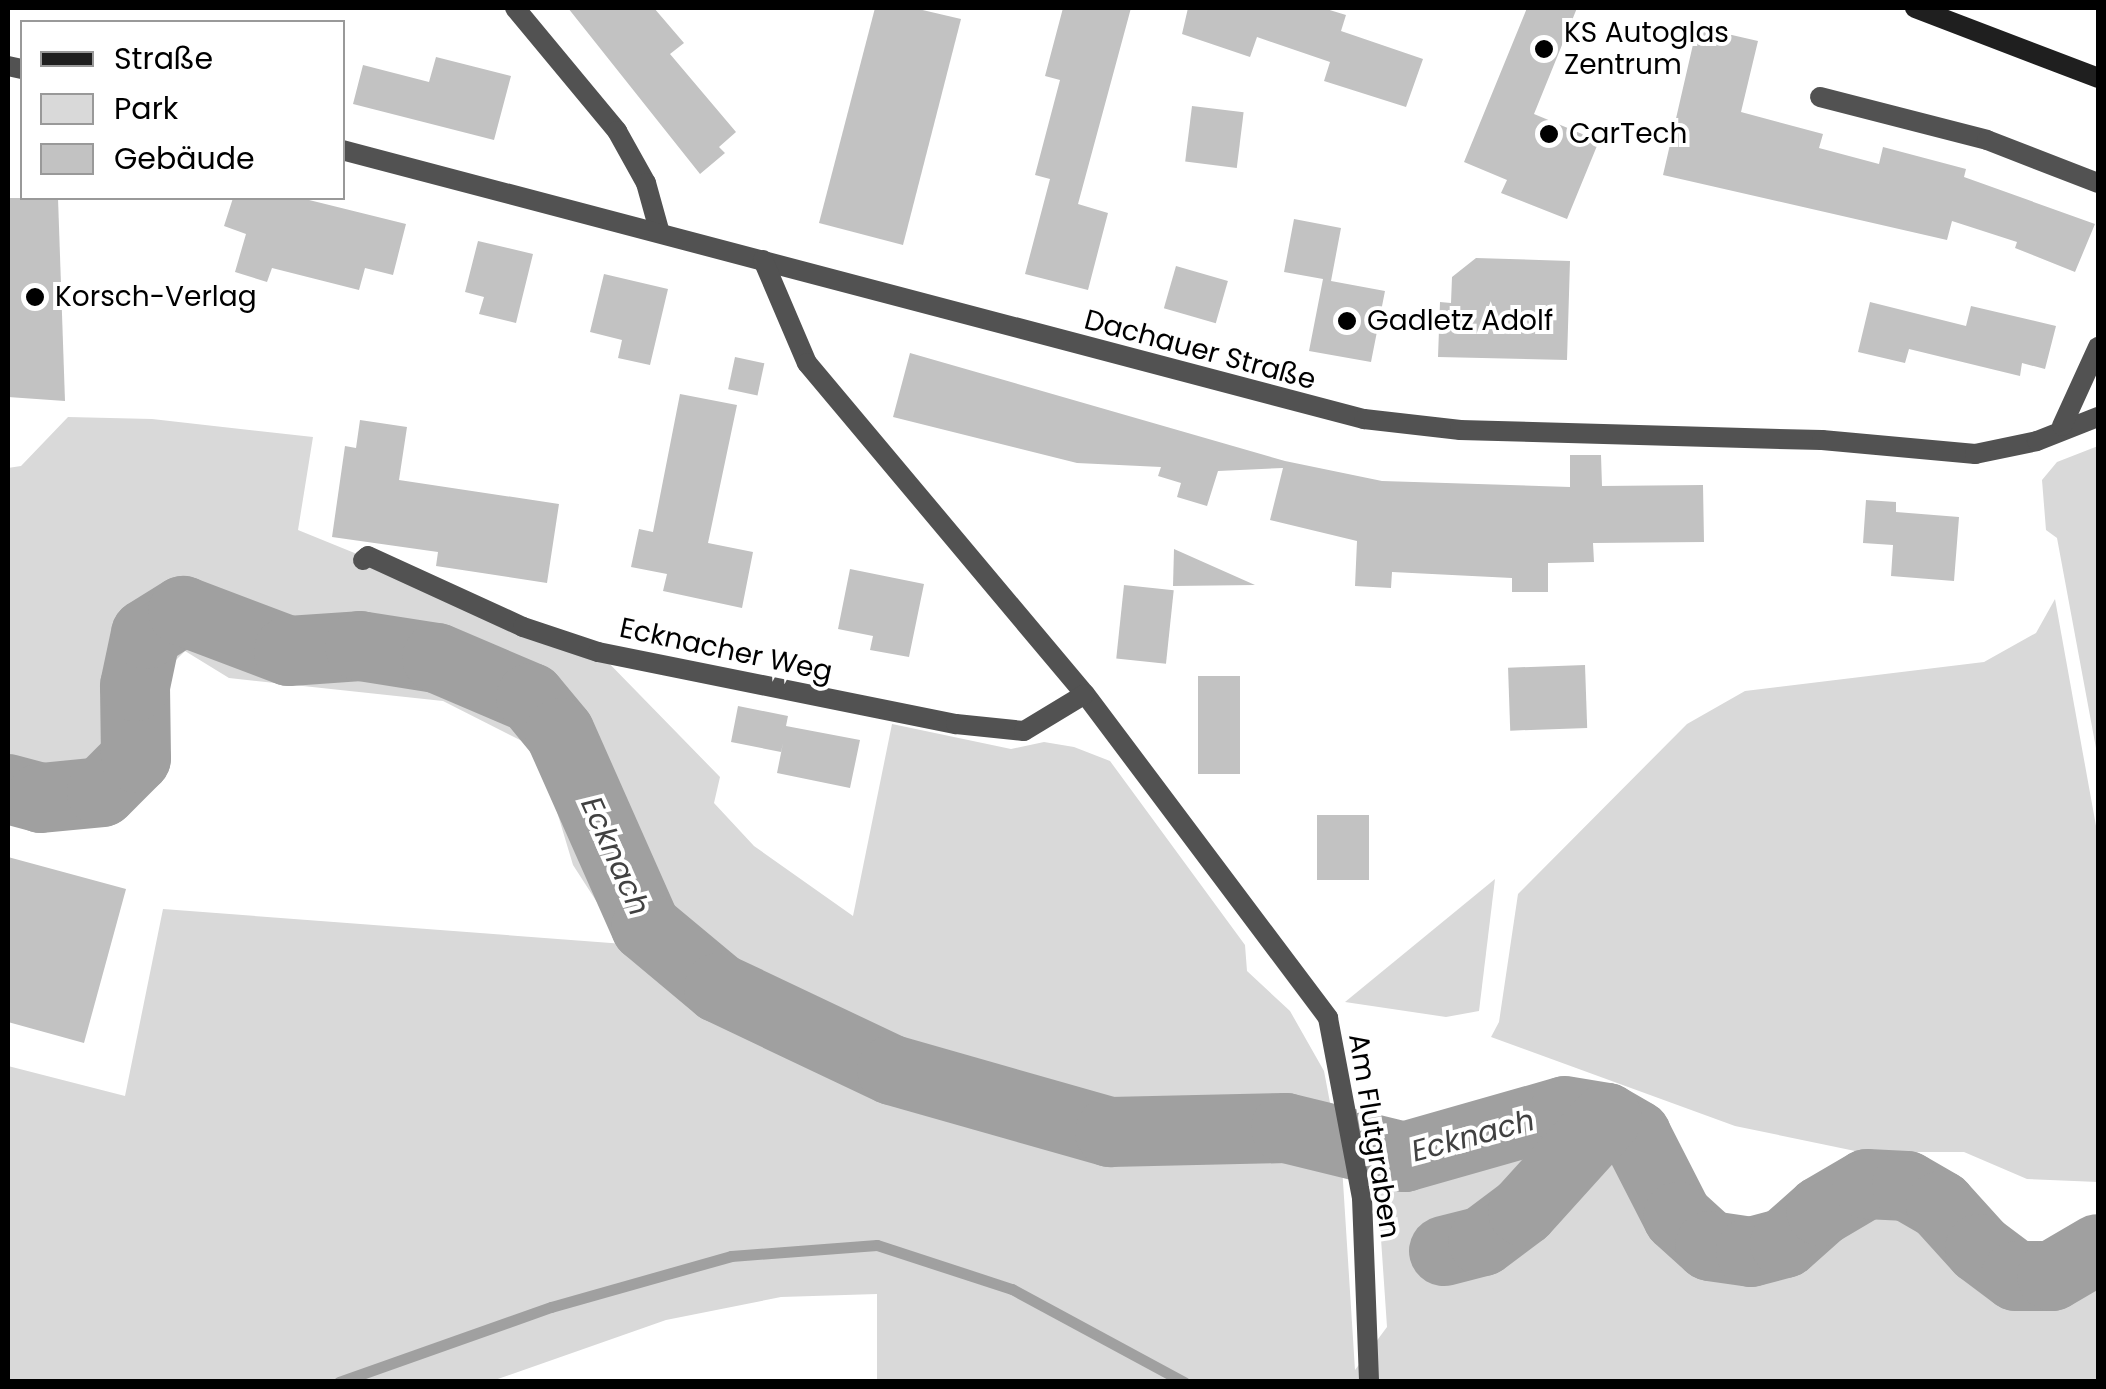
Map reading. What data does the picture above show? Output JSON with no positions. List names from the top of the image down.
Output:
{
  "streets": {
    "street": ["Dachauer Straße", "Ecknacher Weg", "Am Flutgraben"]
  },
  "crossings": [
    ["Ecknacher Weg", "Am Flutgraben"]
  ],
  "water": ["Ecknach"],
  "places": [
    "KS Autoglas Zentrum",
    "CarTech",
    "Korsch-Verlag",
    "Gadletz Adolf"
  ],
  "legend": ["Straße", "Park", "Gebäude"]
}
